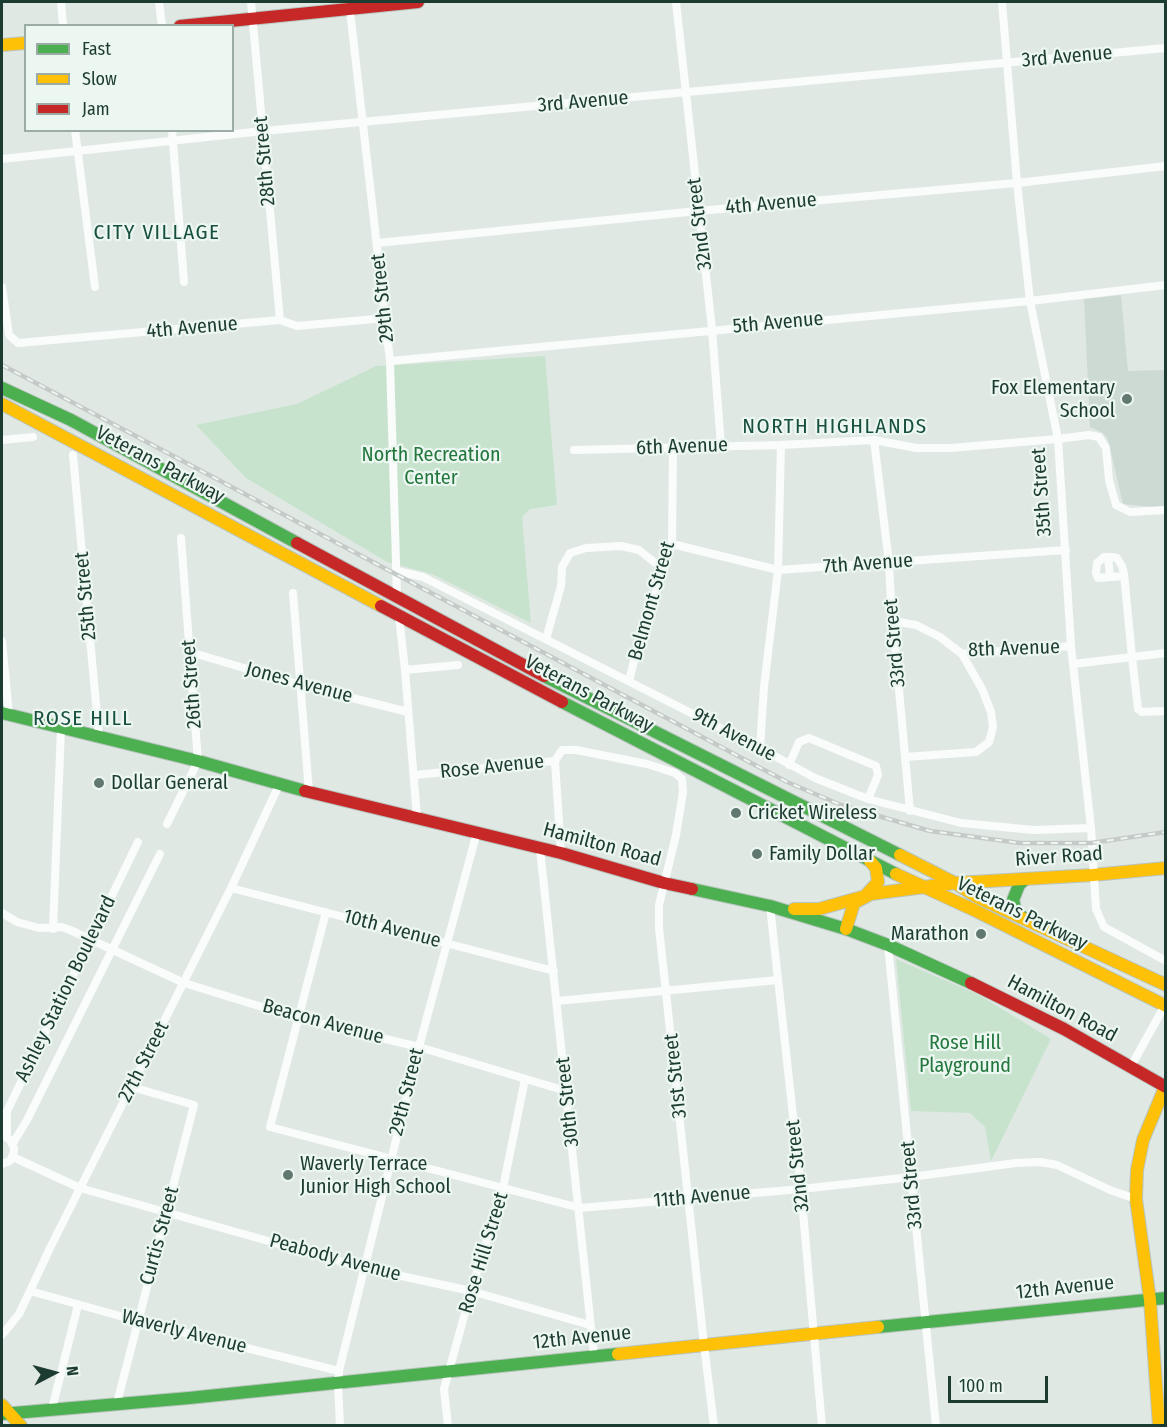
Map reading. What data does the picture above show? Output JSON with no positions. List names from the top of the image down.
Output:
{
  "streets": {
    "main road": [
      "Veterans Parkway",
      "Hamilton Road",
      "River Road",
      "12th Avenue"
    ],
    "street": [
      "3rd Avenue",
      "28th Street",
      "4th Avenue",
      "32nd Street",
      "29th Street",
      "5th Avenue",
      "6th Avenue",
      "35th Street",
      "7th Avenue",
      "25th Street",
      "Belmont Street",
      "33rd Street",
      "8th Avenue",
      "Jones Avenue",
      "26th Street",
      "9th Avenue",
      "Rose Avenue",
      "10th Avenue",
      "Ashley Station Boulevard",
      "Beacon Avenue",
      "27th Street",
      "31st Street",
      "30th Street",
      "11th Avenue",
      "Curtis Street",
      "Rose Hill Street",
      "Peabody Avenue",
      "Waverly Avenue"
    ]
  },
  "crossings": [
    ["3rd Avenue", "28th Street"],
    ["3rd Avenue", "32nd Street"],
    ["3rd Avenue", "29th Street"],
    ["3rd Avenue", "35th Street"],
    ["28th Street", "4th Avenue"],
    ["4th Avenue", "32nd Street"],
    ["4th Avenue", "29th Street"],
    ["4th Avenue", "35th Street"],
    ["32nd Street", "5th Avenue"],
    ["32nd Street", "6th Avenue"],
    ["32nd Street", "Hamilton Road"],
    ["32nd Street", "River Road"],
    ["32nd Street", "11th Avenue"],
    ["32nd Street", "12th Avenue"],
    ["29th Street", "5th Avenue"],
    ["29th Street", "Veterans Parkway"],
    ["29th Street", "9th Avenue"],
    ["29th Street", "Hamilton Road"],
    ["29th Street", "10th Avenue"],
    ["29th Street", "Beacon Avenue"],
    ["29th Street", "11th Avenue"],
    ["29th Street", "Peabody Avenue"],
    ["29th Street", "12th Avenue"],
    ["29th Street", "Waverly Avenue"],
    ["5th Avenue", "35th Street"],
    ["6th Avenue", "35th Street"],
    ["6th Avenue", "Belmont Street"],
    ["6th Avenue", "33rd Street"],
    ["Veterans Parkway", "River Road"],
    ["35th Street", "7th Avenue"],
    ["35th Street", "8th Avenue"],
    ["35th Street", "9th Avenue"],
    ["35th Street", "River Road"],
    ["7th Avenue", "Belmont Street"],
    ["7th Avenue", "33rd Street"],
    ["25th Street", "Hamilton Road"],
    ["Belmont Street", "9th Avenue"],
    ["33rd Street", "8th Avenue"],
    ["33rd Street", "9th Avenue"],
    ["33rd Street", "Hamilton Road"],
    ["33rd Street", "11th Avenue"],
    ["33rd Street", "12th Avenue"],
    ["Jones Avenue", "26th Street"],
    ["26th Street", "Hamilton Road"],
    ["Rose Avenue", "31st Street"],
    ["Hamilton Road", "River Road"],
    ["Hamilton Road", "27th Street"],
    ["Hamilton Road", "31st Street"],
    ["Hamilton Road", "30th Street"],
    ["10th Avenue", "27th Street"],
    ["10th Avenue", "30th Street"],
    ["Ashley Station Boulevard", "Beacon Avenue"],
    ["Beacon Avenue", "27th Street"],
    ["Beacon Avenue", "30th Street"],
    ["Beacon Avenue", "11th Avenue"],
    ["Beacon Avenue", "Rose Hill Street"],
    ["27th Street", "Curtis Street"],
    ["27th Street", "Peabody Avenue"],
    ["27th Street", "Waverly Avenue"],
    ["31st Street", "11th Avenue"],
    ["31st Street", "12th Avenue"],
    ["30th Street", "11th Avenue"],
    ["30th Street", "Peabody Avenue"],
    ["30th Street", "12th Avenue"],
    ["11th Avenue", "Rose Hill Street"],
    ["Curtis Street", "Peabody Avenue"],
    ["Curtis Street", "12th Avenue"],
    ["Curtis Street", "Waverly Avenue"],
    ["Rose Hill Street", "Peabody Avenue"],
    ["Rose Hill Street", "12th Avenue"],
    ["12th Avenue", "Waverly Avenue"]
  ],
  "districts": ["CITY VILLAGE", "NORTH HIGHLANDS", "ROSE HILL"],
  "parks": ["North Recreation Center", "Rose Hill Playground"],
  "places": [
    "Fox Elementary School",
    "Dollar General",
    "Cricket Wireless",
    "Family Dollar",
    "Marathon",
    "Waverly Terrace Junior High School"
  ],
  "legend": ["Fast", "Slow", "Jam"],
  "scale_bar": "100 m",
  "north": "right"
}
